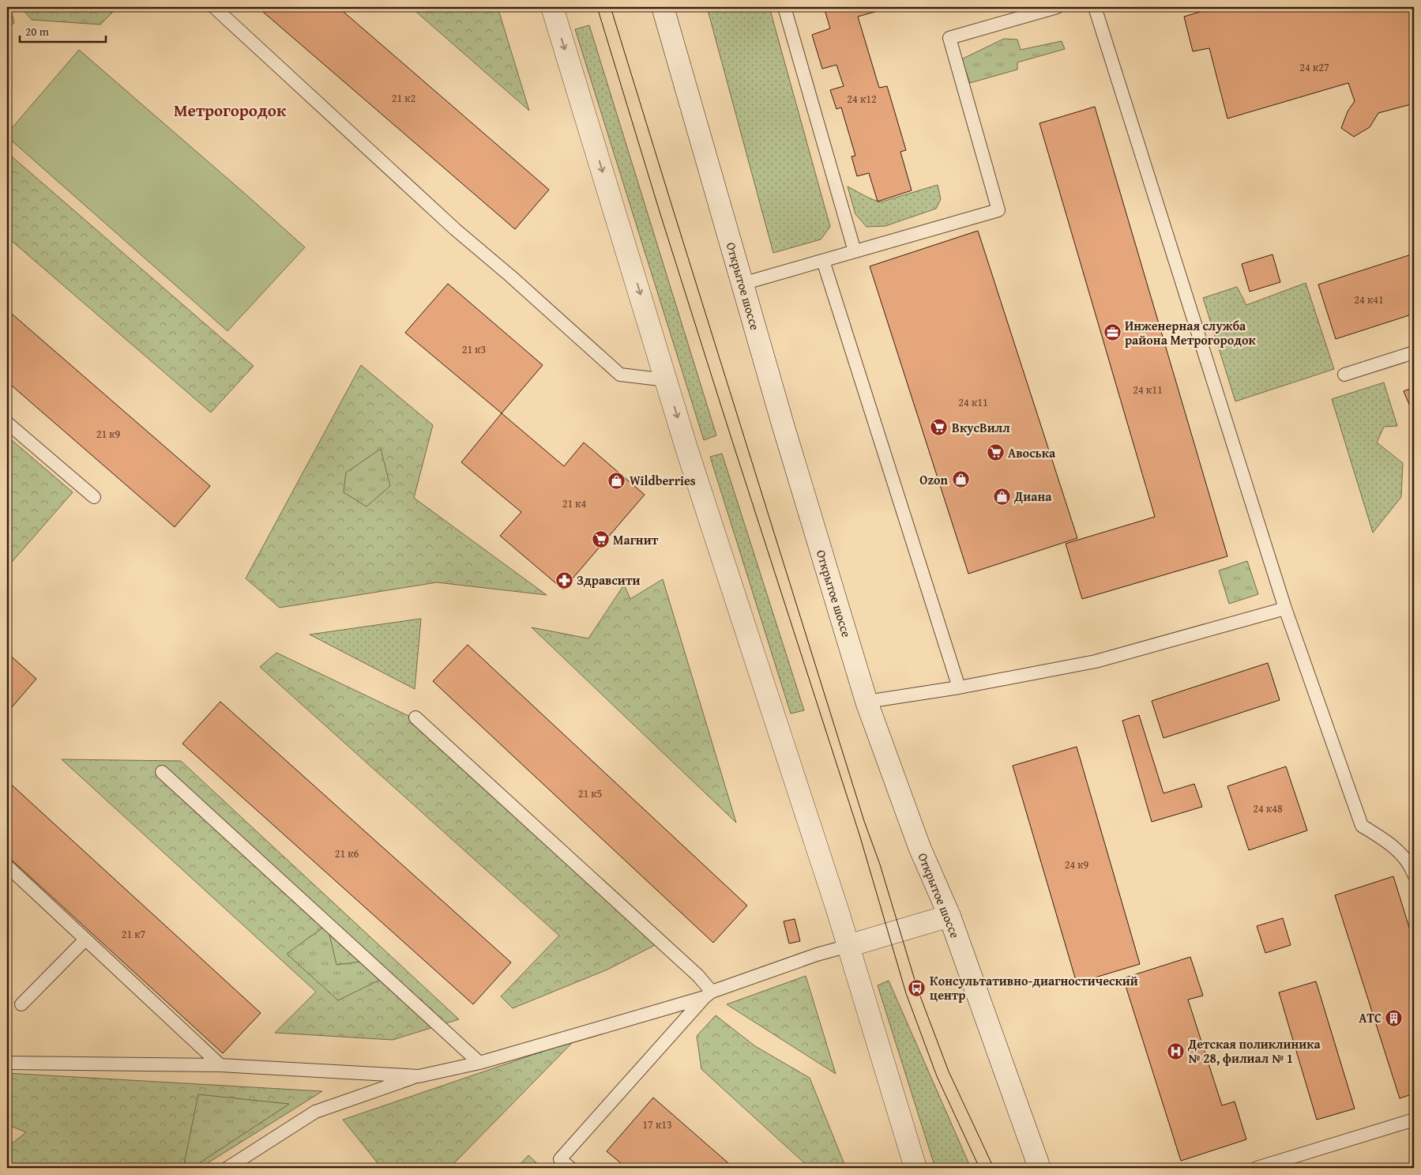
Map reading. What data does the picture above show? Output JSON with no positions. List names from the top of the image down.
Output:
{
  "streets": {
    "street": ["Открытое шоссе"]
  },
  "districts": ["Метрогородок"],
  "places": {
    "office": ["Инженерная служба района Метрогородок"],
    "supermarket": ["ВкусВилл", "Авоська", "Магнит"],
    "shop": ["Ozon", "Wildberries", "Диана"],
    "pharmacy": ["Здравсити"],
    "bus stop": ["Консультативно-диагностический центр"],
    "building": ["АТС"],
    "hospital": ["Детская поликлиника № 28, филиал № 1"]
  },
  "house_numbers": [
    "24 к27",
    "21 к2",
    "24 к12",
    "24 к41",
    "21 к3",
    "24 к11",
    "24 к11",
    "21 к9",
    "21 к4",
    "21 к5",
    "24 к48",
    "21 к6",
    "24 к9",
    "21 к7",
    "17 к13"
  ],
  "scale_bar": "20 m"
}
